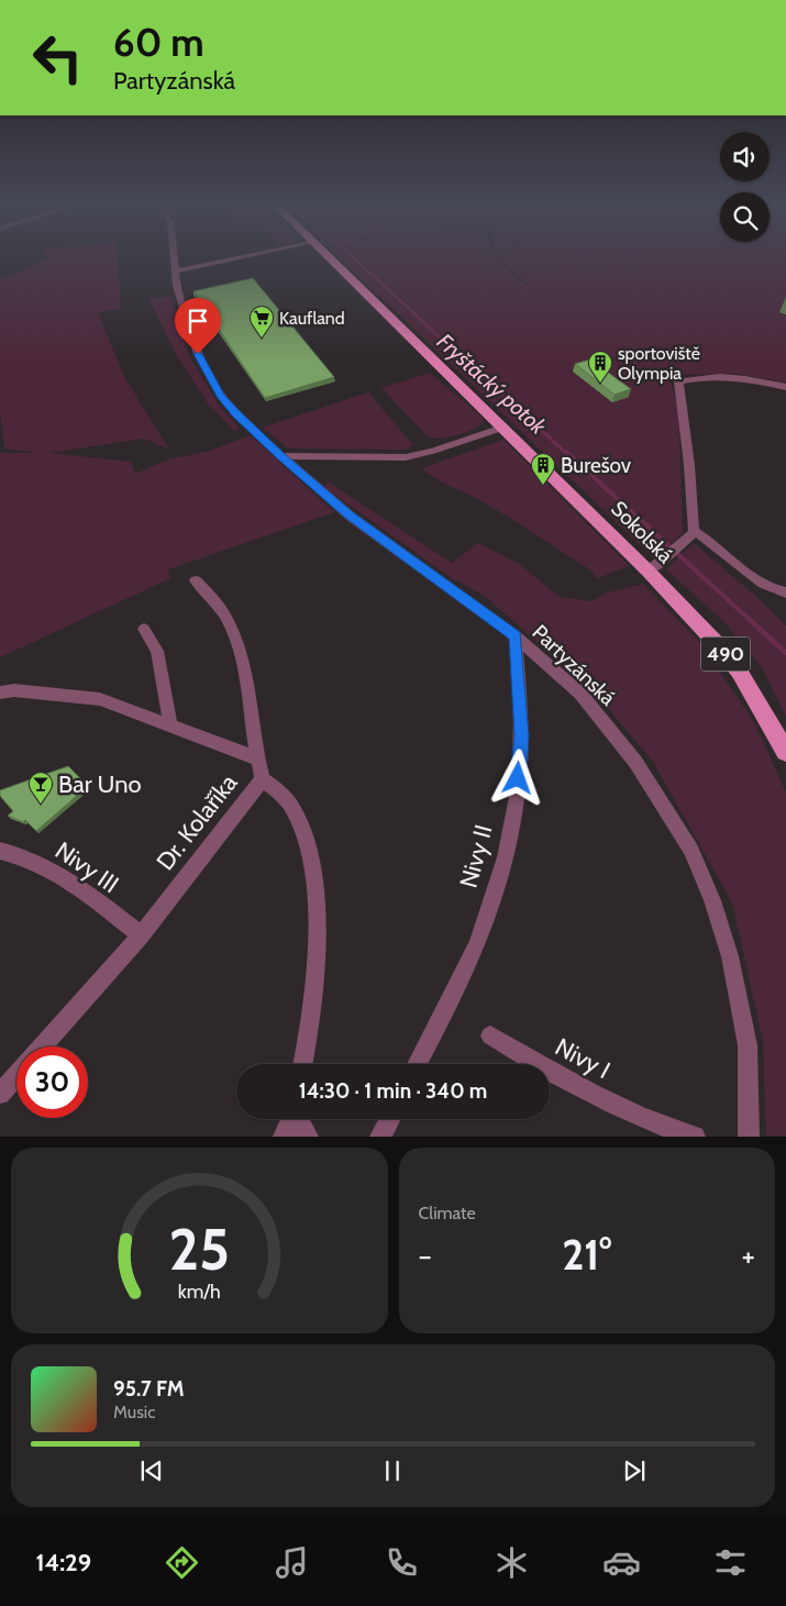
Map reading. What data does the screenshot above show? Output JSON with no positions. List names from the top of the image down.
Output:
{
  "streets": {
    "main road": ["Sokolská", "490"],
    "street": [
      "Partyzánská",
      "Dr. Kolaříka",
      "Nivy II",
      "Nivy III",
      "Nivy I"
    ]
  },
  "crossings": [
    ["Partyzánská", "Nivy II"],
    ["Dr. Kolaříka", "Nivy III"]
  ],
  "water": ["Fryštácký potok"],
  "places": {
    "supermarket": ["Kaufland"],
    "building": ["sportoviště Olympia", "Burešov"],
    "bar": ["Bar Uno"]
  },
  "page": {
    "turn": ["60 m", "Partyzánská"],
    "limit": "30",
    "trip": "14:30 · 1 min · 340 m",
    "tile": "Climate",
    "heat": ["−", "21°", "+"],
    "song": ["95.7 FM", "Music"],
    "tabs": "14:29",
    "gauge": ["25", "km/h"]
  }
}
